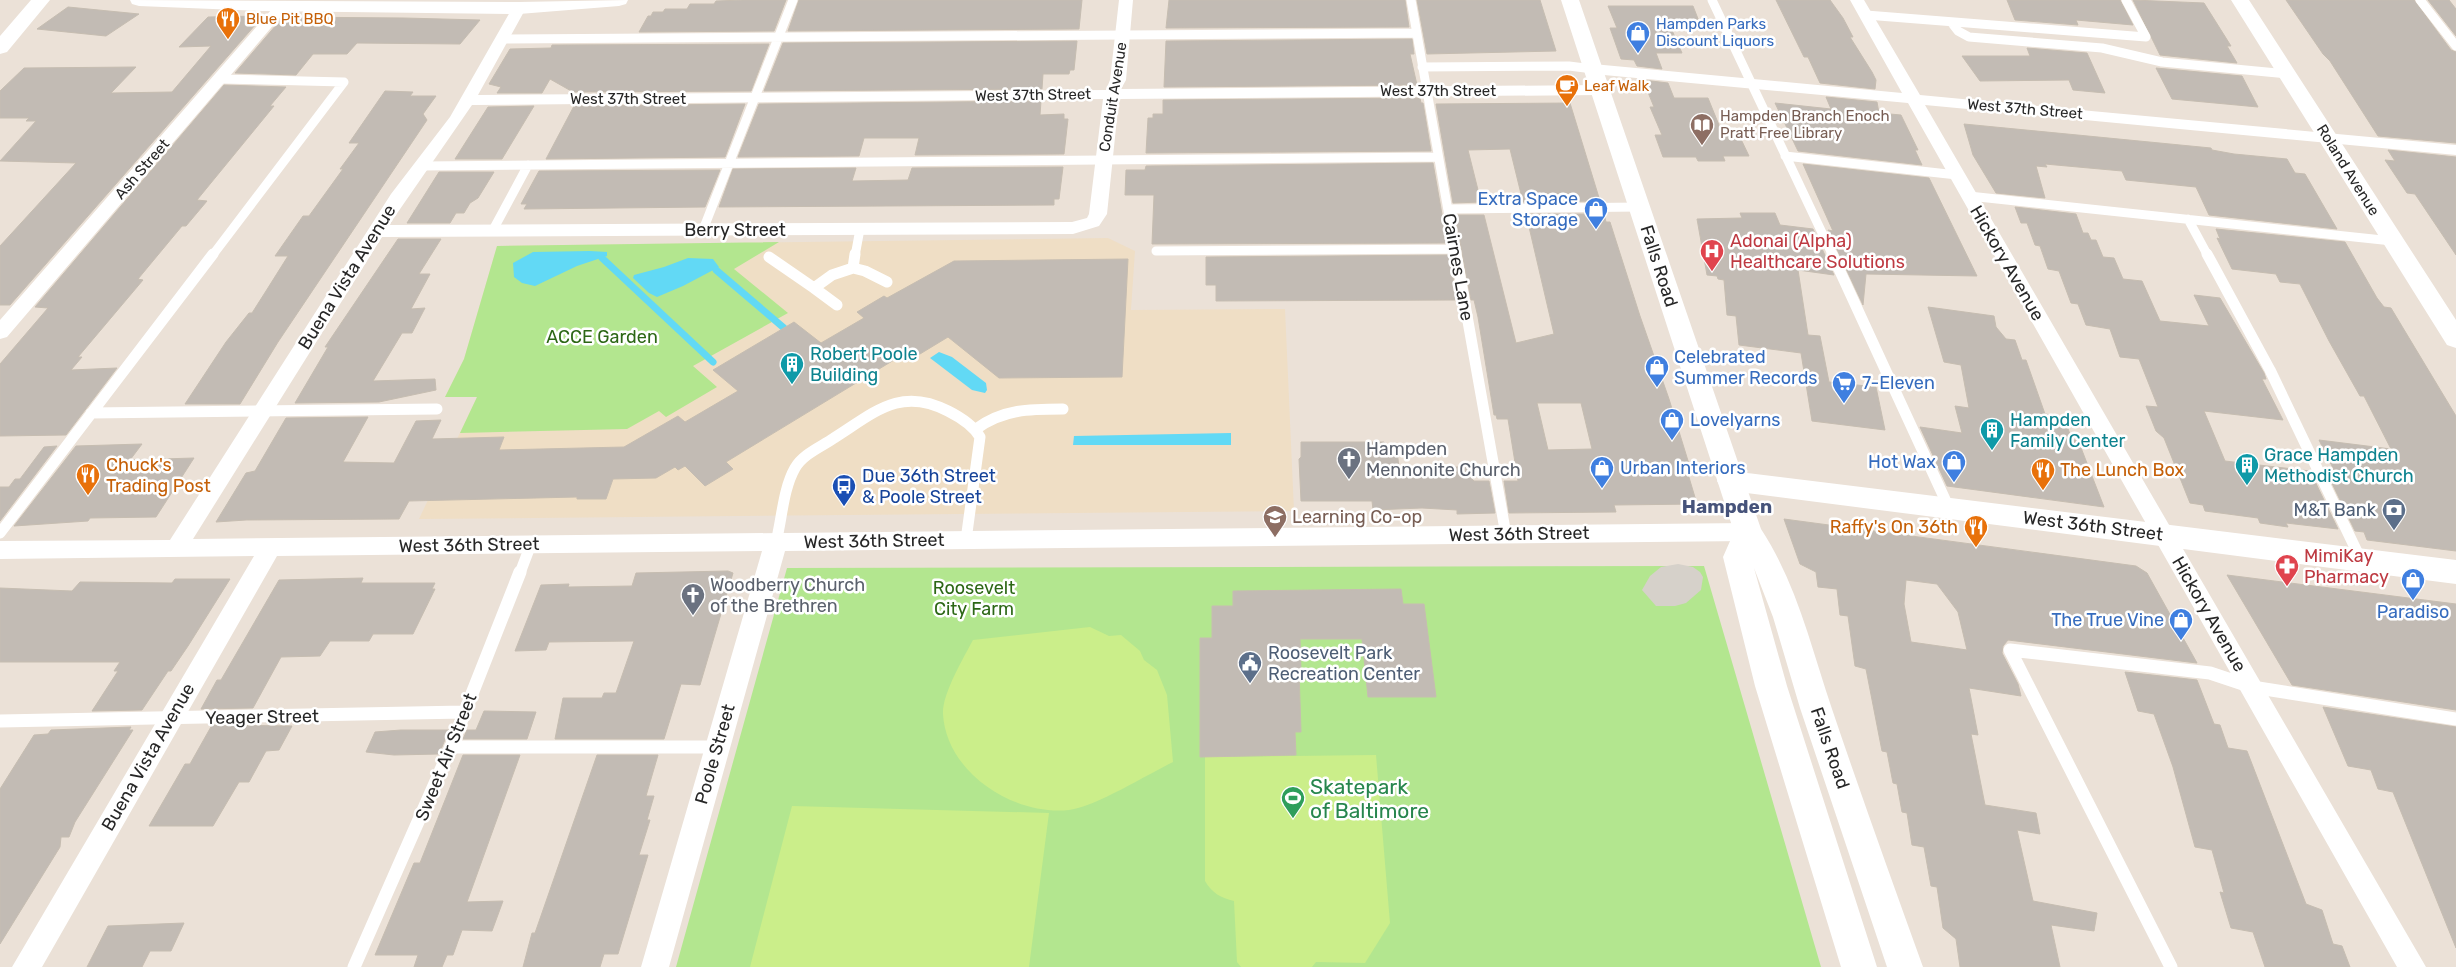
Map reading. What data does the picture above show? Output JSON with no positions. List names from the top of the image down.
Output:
{
  "streets": {
    "street": [
      "West 37th Street",
      "Conduit Avenue",
      "Ash Street",
      "Roland Avenue",
      "Berry Street",
      "Hickory Avenue",
      "Falls Road",
      "Buena Vista Avenue",
      "West 36th Street",
      "Poole Street"
    ],
    "lane": ["Cairnes Lane", "Yeager Street", "Sweet Air Street"]
  },
  "crossings": [
    ["West 37th Street", "Conduit Avenue"],
    ["West 37th Street", "Roland Avenue"],
    ["West 37th Street", "Hickory Avenue"],
    ["West 37th Street", "Falls Road"],
    ["West 37th Street", "Cairnes Lane"],
    ["West 37th Street", "Buena Vista Avenue"],
    ["Conduit Avenue", "Berry Street"],
    ["Berry Street", "Buena Vista Avenue"],
    ["Hickory Avenue", "West 36th Street"],
    ["Falls Road", "West 36th Street"],
    ["Cairnes Lane", "West 36th Street"],
    ["Buena Vista Avenue", "West 36th Street"],
    ["Buena Vista Avenue", "Yeager Street"],
    ["West 36th Street", "Poole Street"],
    ["West 36th Street", "Sweet Air Street"],
    ["Yeager Street", "Sweet Air Street"]
  ],
  "districts": ["Hampden"],
  "parks": ["ACCE Garden", "Roosevelt City Farm"],
  "places": {
    "restaurant": [
      "Blue Pit BBQ",
      "The Lunch Box",
      "Chuck's Trading Post",
      "Raffy's On 36th"
    ],
    "shop": [
      "Hampden Parks Discount Liquors",
      "Extra Space Storage",
      "Celebrated Summer Records",
      "Lovelyarns",
      "Hot Wax",
      "Urban Interiors",
      "Paradiso",
      "The True Vine"
    ],
    "cafe": ["Leaf Walk"],
    "library": ["Hampden Branch Enoch Pratt Free Library"],
    "hospital": ["Adonai (Alpha) Healthcare Solutions"],
    "building": ["Robert Poole Building", "Hampden Family Center", "Grace Hampden Methodist Church"],
    "supermarket": ["7-Eleven"],
    "church": ["Hampden Mennonite Church", "Woodberry Church of the Brethren"],
    "bus stop": ["Due 36th Street & Poole Street"],
    "bank": ["M&T Bank"],
    "school or university": ["Learning Co-op"],
    "pharmacy": ["MimiKay Pharmacy"],
    "public building": ["Roosevelt Park Recreation Center"],
    "sports": ["Skatepark of Baltimore"]
  }
}
